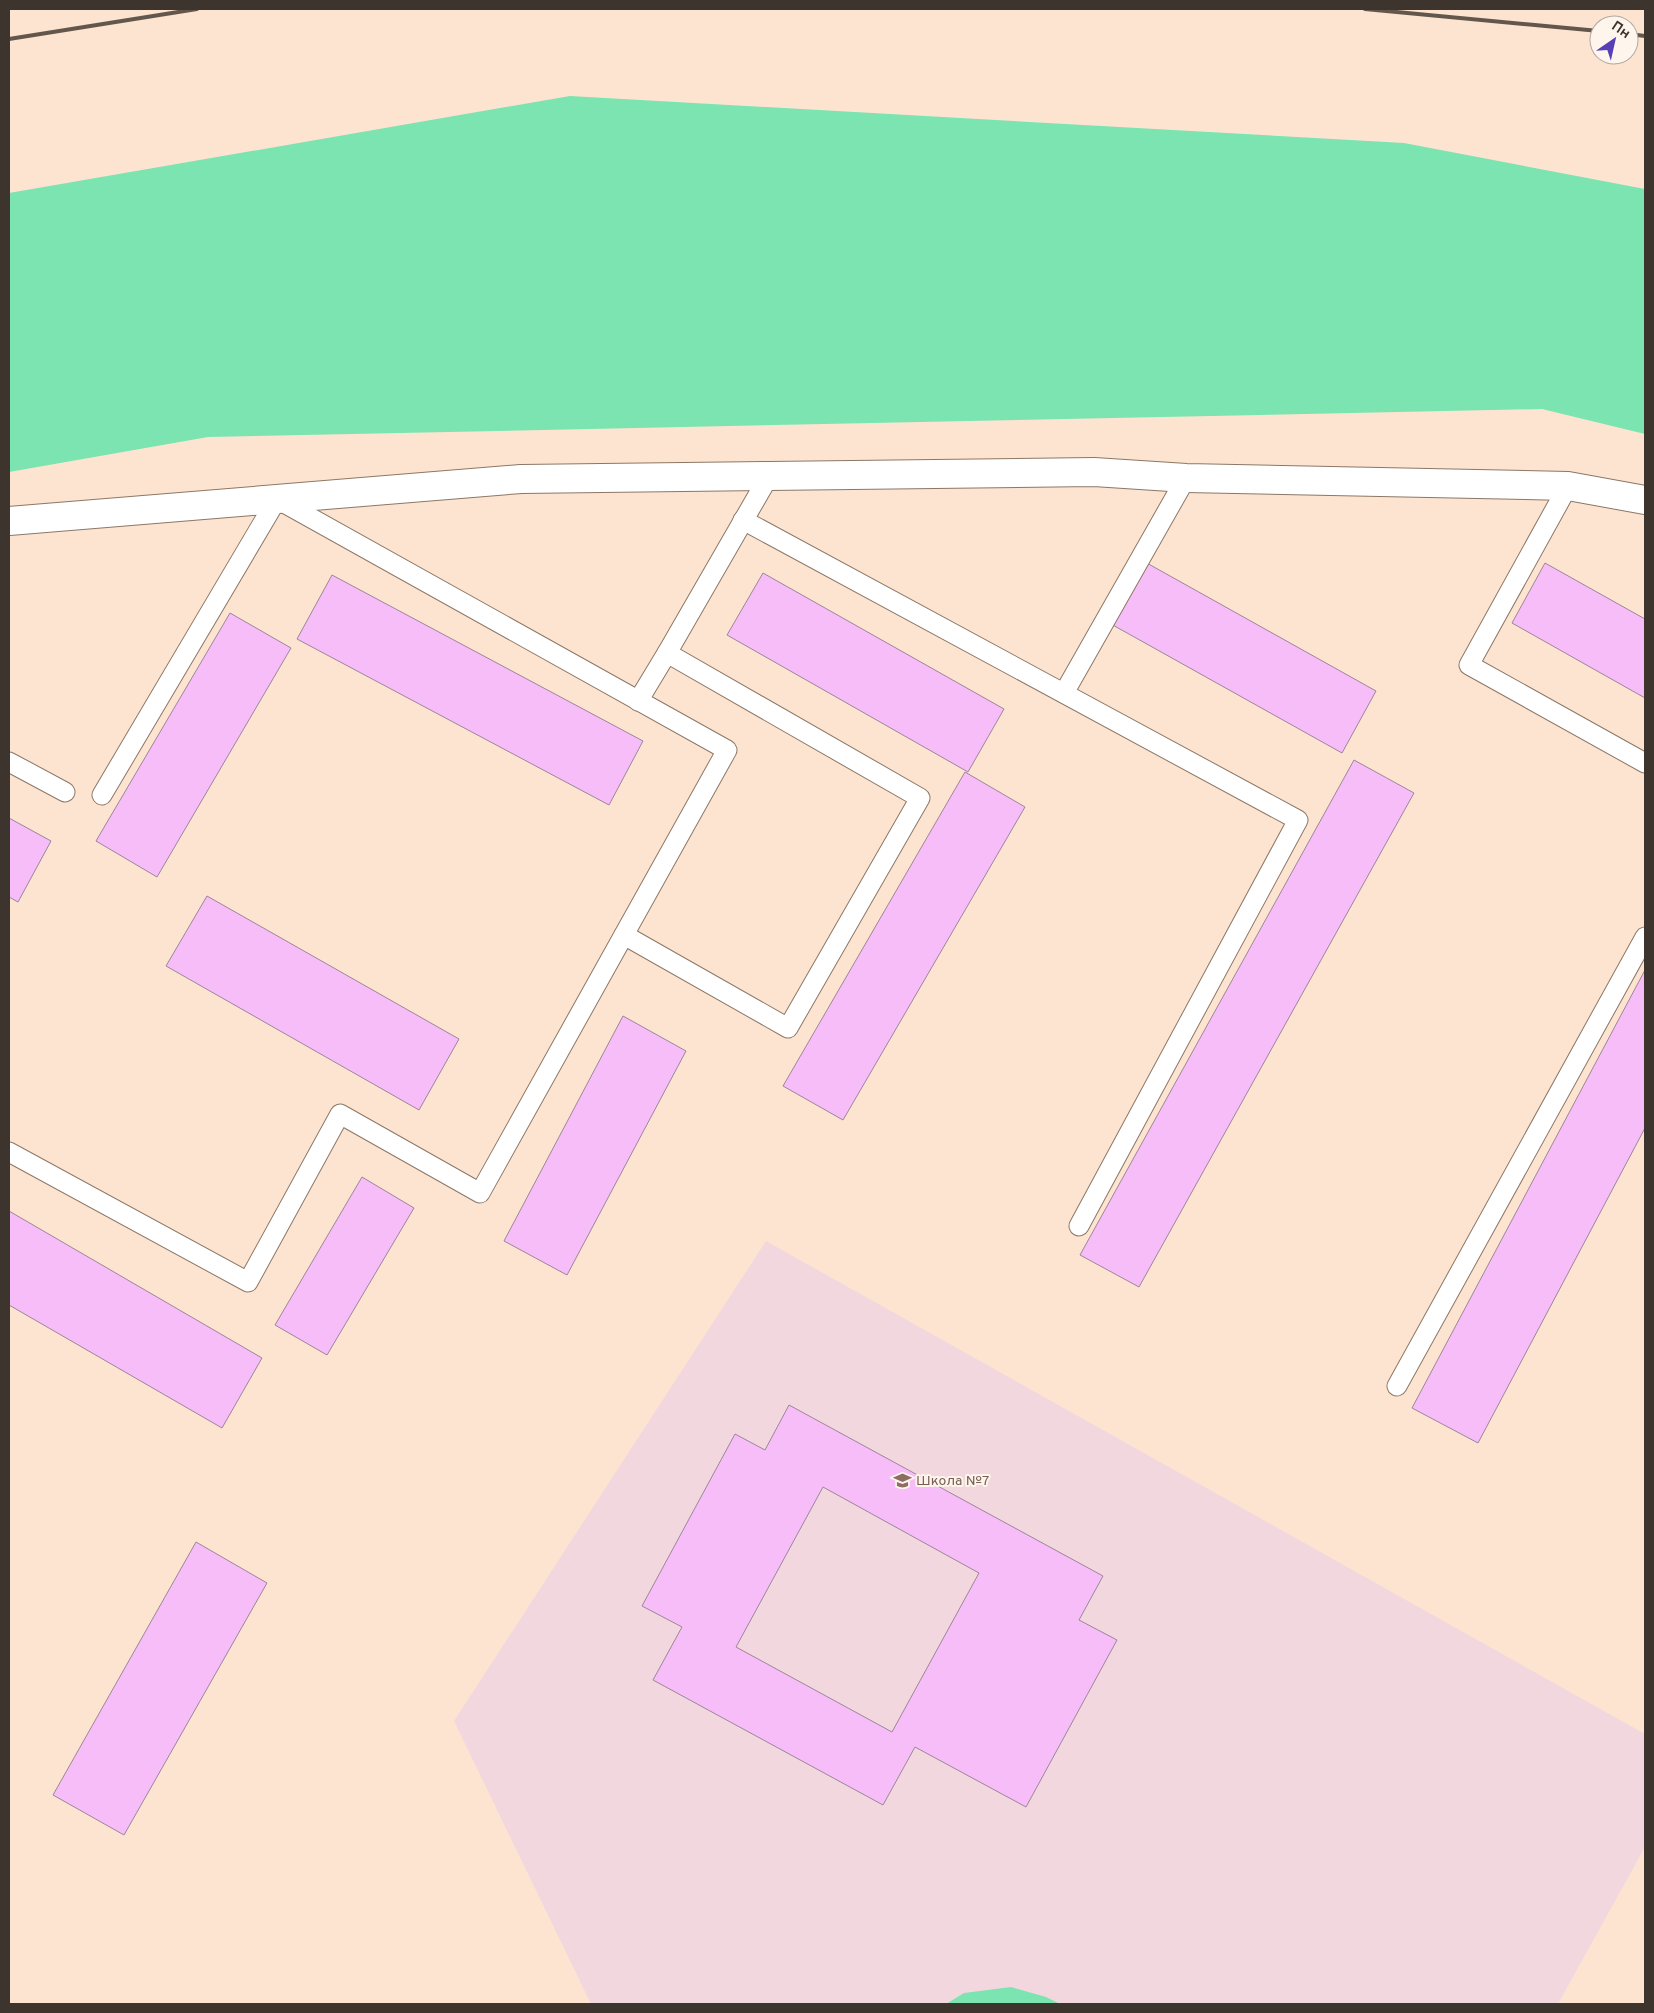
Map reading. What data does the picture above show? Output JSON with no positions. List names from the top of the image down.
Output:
{
  "places": {
    "school or university": ["Школа №7"]
  },
  "north": "top right"
}
